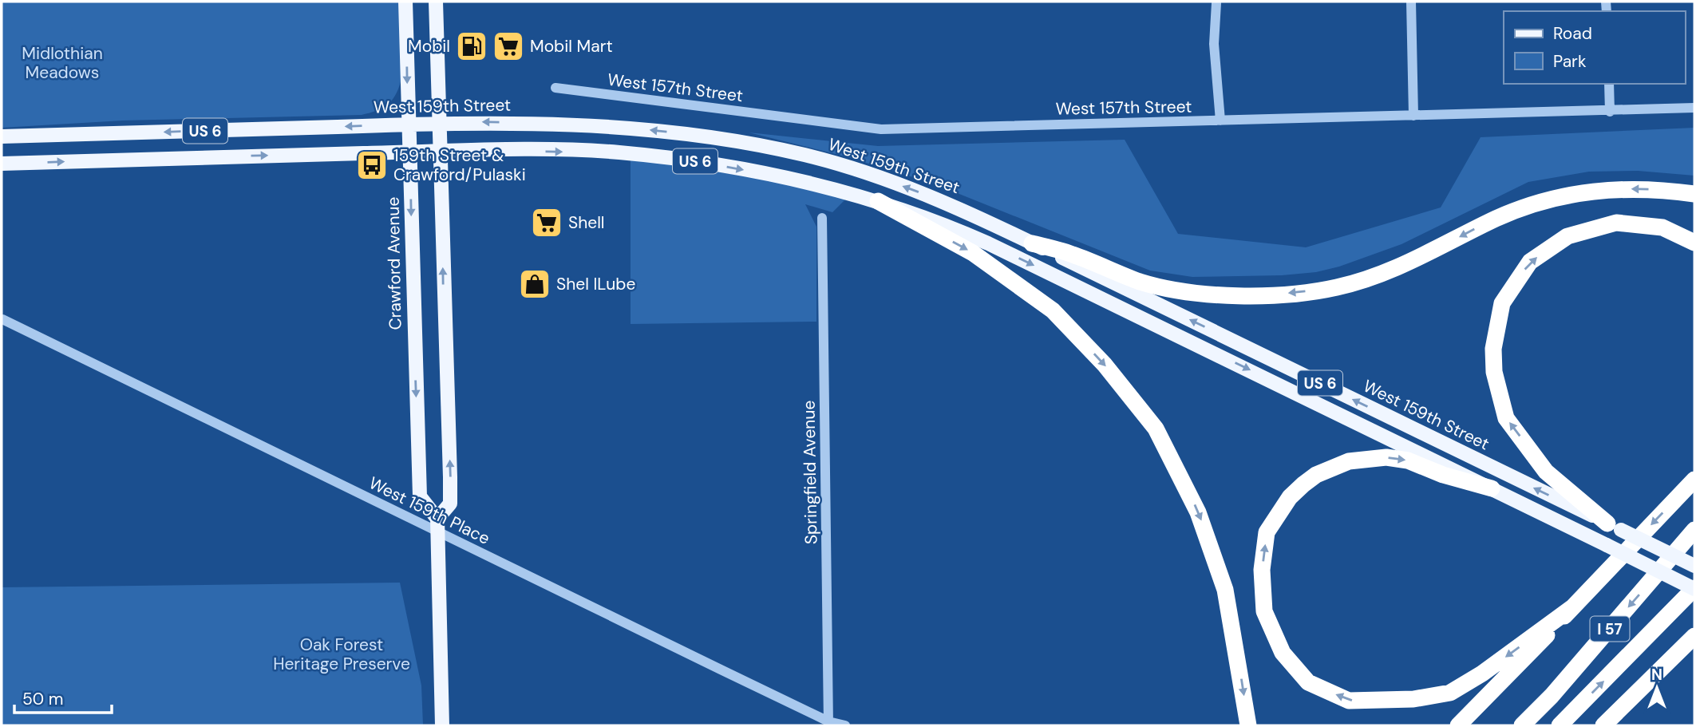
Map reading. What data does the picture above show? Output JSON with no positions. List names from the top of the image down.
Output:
{
  "streets": {
    "highway": ["I 57"],
    "main road": ["West 159th Street", "US 6", "Crawford Avenue"],
    "street": ["West 157th Street", "Springfield Avenue", "West 159th Place"]
  },
  "crossings": [
    ["West 159th Street", "Crawford Avenue"],
    ["US 6", "Crawford Avenue"],
    ["US 6", "I 57"],
    ["Crawford Avenue", "West 159th Place"],
    ["Springfield Avenue", "West 159th Place"]
  ],
  "parks": ["Midlothian Meadows", "Oak Forest Heritage Preserve"],
  "places": {
    "fuel station": ["Mobil"],
    "supermarket": ["Mobil Mart", "Shell"],
    "bus stop": ["159th Street & Crawford/Pulaski"],
    "shop": ["Shel lLube"]
  },
  "legend": ["Road", "Park"],
  "scale_bar": "50 m",
  "north": "top"
}
